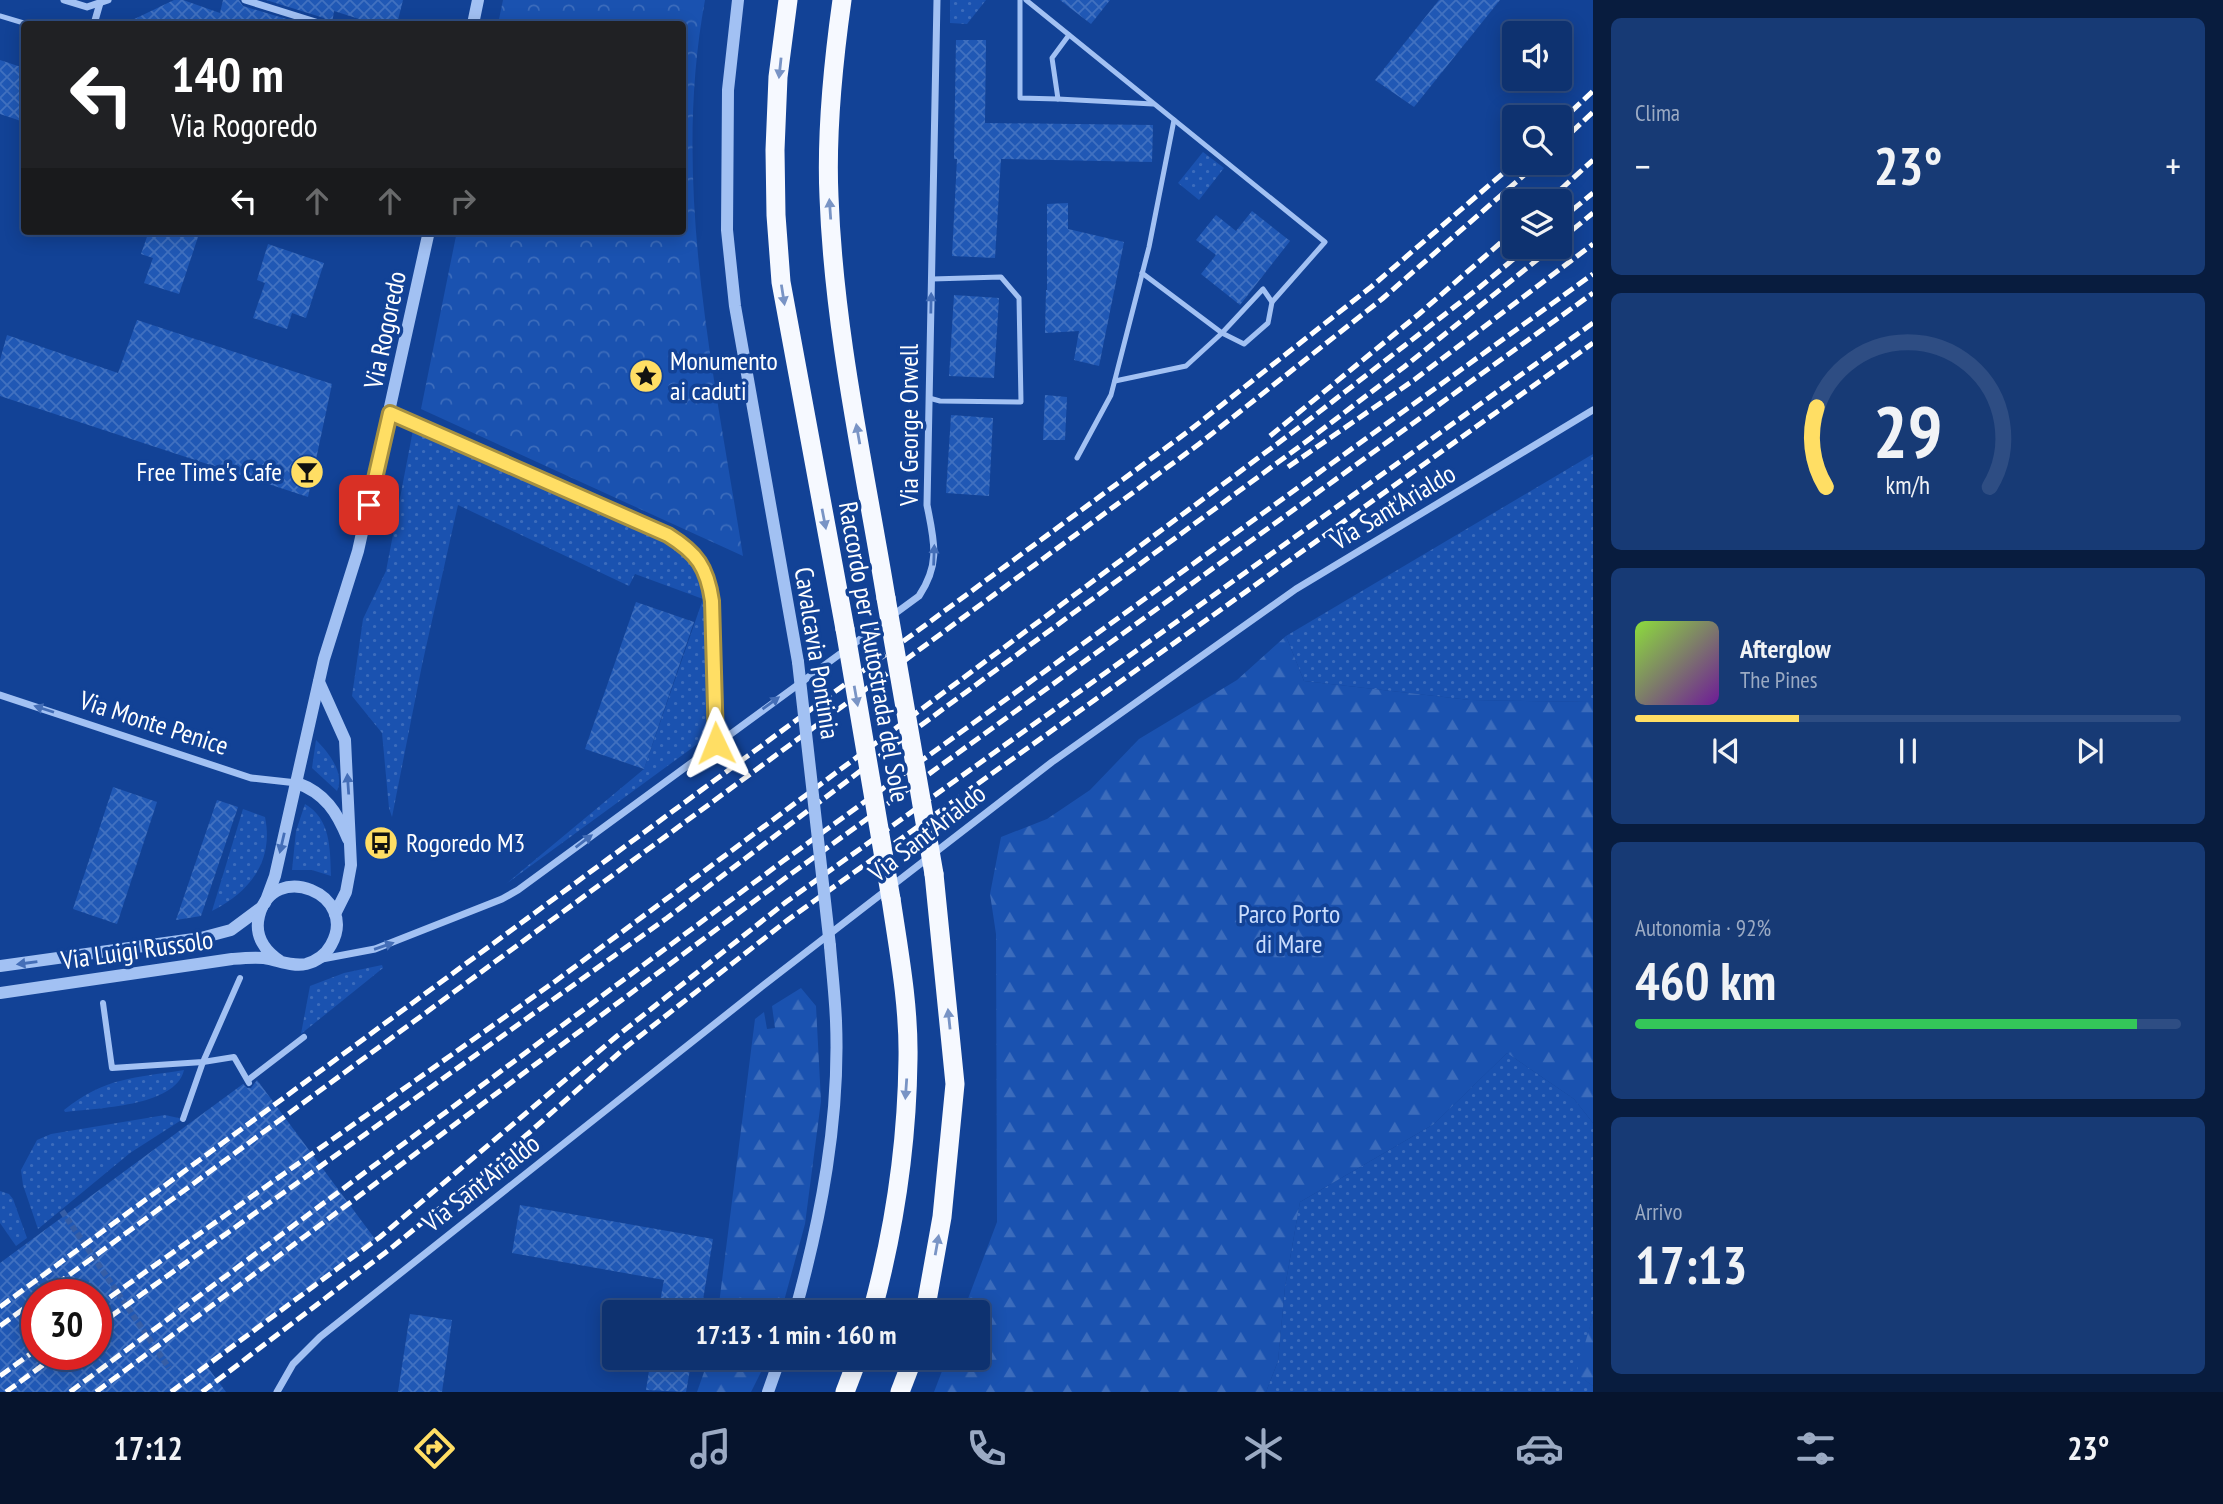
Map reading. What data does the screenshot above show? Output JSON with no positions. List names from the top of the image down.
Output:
{
  "streets": {
    "highway": ["Raccordo per l'Autostrada del Sole"],
    "street": [
      "Via Rogoredo",
      "Via George Orwell",
      "Via Sant'Arialdo",
      "Cavalcavia Pontinia",
      "Via Monte Penice",
      "Via Luigi Russolo"
    ]
  },
  "crossings": [
    ["Via Rogoredo", "Via George Orwell"],
    ["Via Rogoredo", "Via Monte Penice"],
    ["Via Rogoredo", "Via Luigi Russolo"],
    ["Via George Orwell", "Via Luigi Russolo"]
  ],
  "one_way": ["Via George Orwell", "Via Monte Penice"],
  "parks": ["Parco Porto di Mare"],
  "places": {
    "place": ["Monumento ai caduti"],
    "bar": ["Free Time's Cafe"],
    "bus stop": ["Rogoredo M3"]
  },
  "page": {
    "tile": [
      "Clima",
      ["Autonomia · 92%", "460 km"],
      ["Arrivo", "17:13"]
    ],
    "turn": ["140 m", "Via Rogoredo"],
    "heat": ["−", "23°", "+"],
    "song": ["Afterglow", "The Pines"],
    "limit": "30",
    "trip": "17:13 · 1 min · 160 m",
    "tabs": ["17:12", "23°"],
    "gauge": ["29", "km/h"]
  }
}
